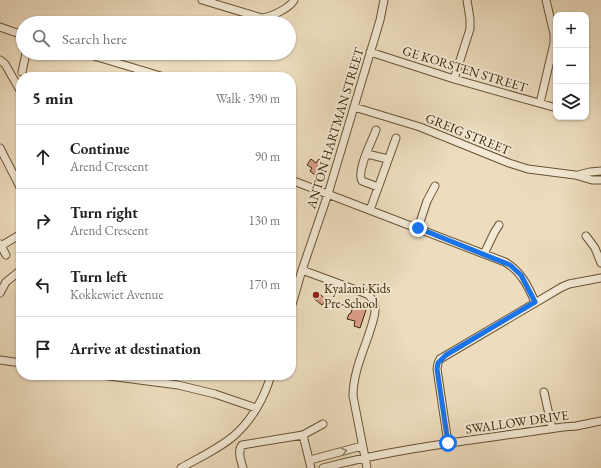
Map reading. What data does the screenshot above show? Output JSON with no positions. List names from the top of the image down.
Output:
{
  "streets": {
    "street": [
      "GE KORSTEN STREET",
      "ANTON HARTMAN STREET",
      "GREIG STREET",
      "SWALLOW DRIVE"
    ]
  },
  "crossings": [
    ["GE KORSTEN STREET", "ANTON HARTMAN STREET"],
    ["ANTON HARTMAN STREET", "GREIG STREET"]
  ],
  "places": ["Kyalami Kids Pre-School"],
  "page": {
    "map_buttons": ["+", "−"],
    "search": "Search here",
    "heading": ["5 min", "Walk · 390 m"],
    "list": [
      ["Continue", "Arend Crescent", "90 m"],
      ["Turn right", "Arend Crescent", "130 m"],
      ["Turn left", "Kokkewiet Avenue", "170 m"],
      "Arrive at destination"
    ]
  }
}
